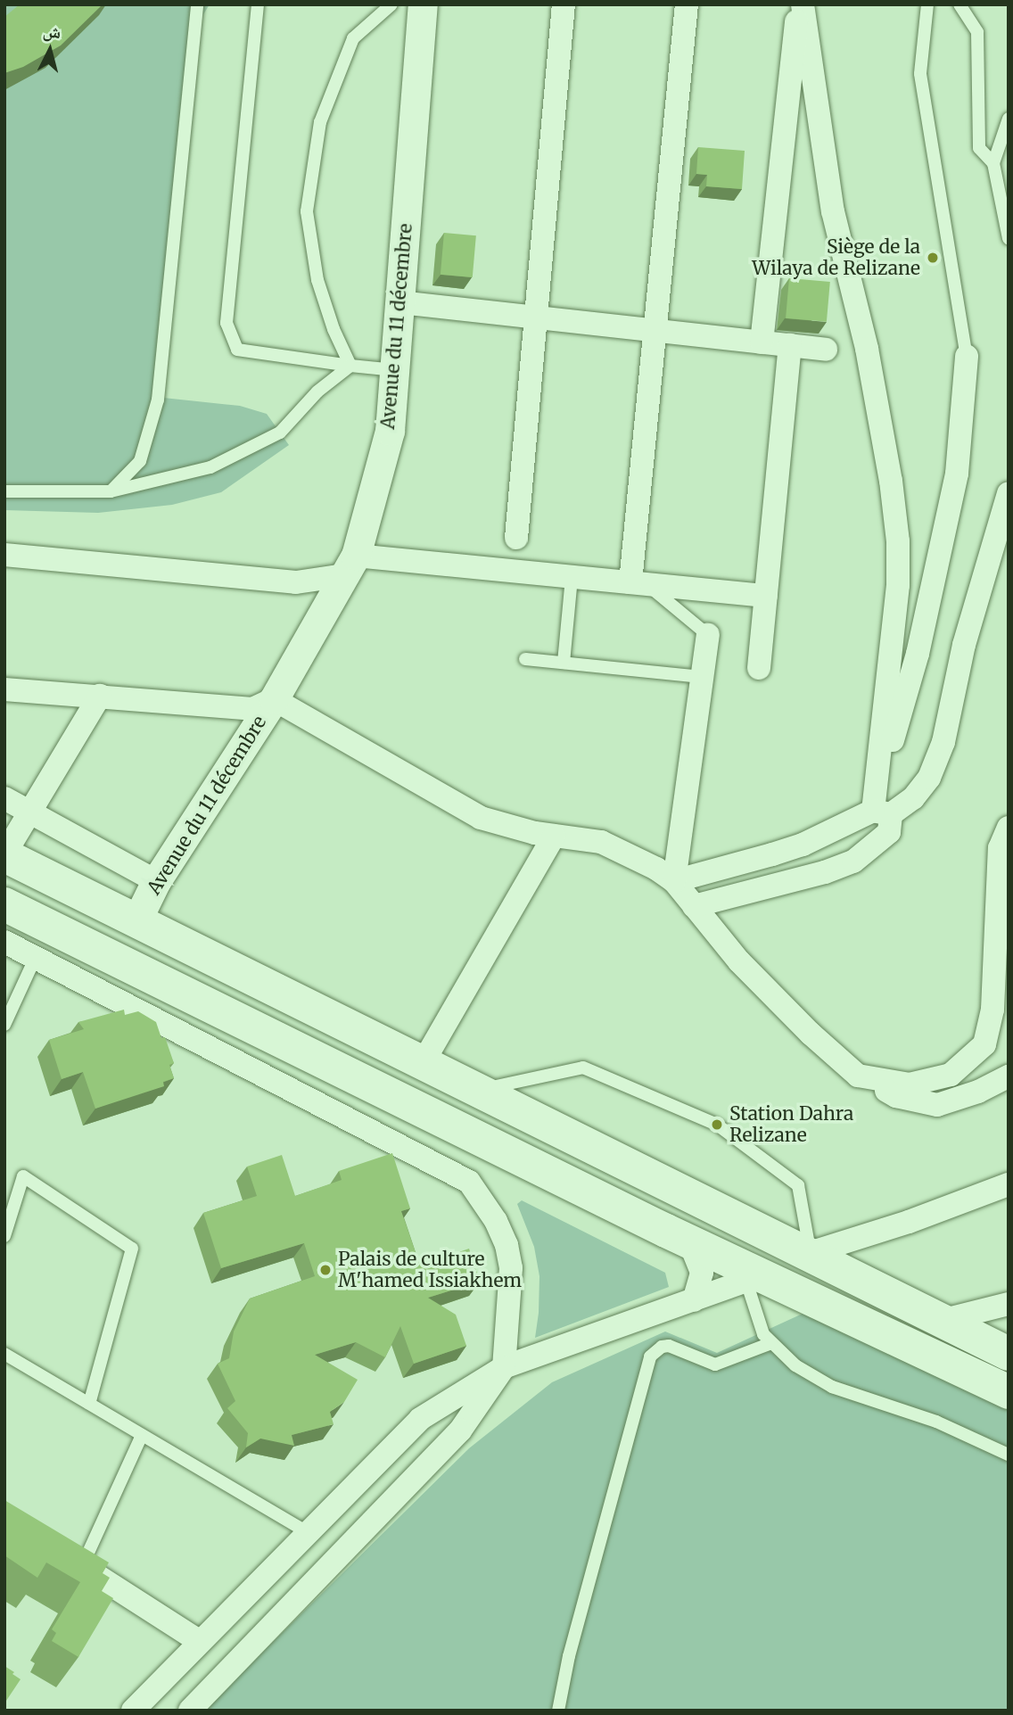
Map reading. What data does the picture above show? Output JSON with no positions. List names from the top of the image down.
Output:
{
  "streets": {
    "street": ["Avenue du 11 décembre"]
  },
  "places": ["Siège de la Wilaya de Relizane", "Station Dahra Relizane", "Palais de culture M'hamed Issiakhem"],
  "north": "top"
}
